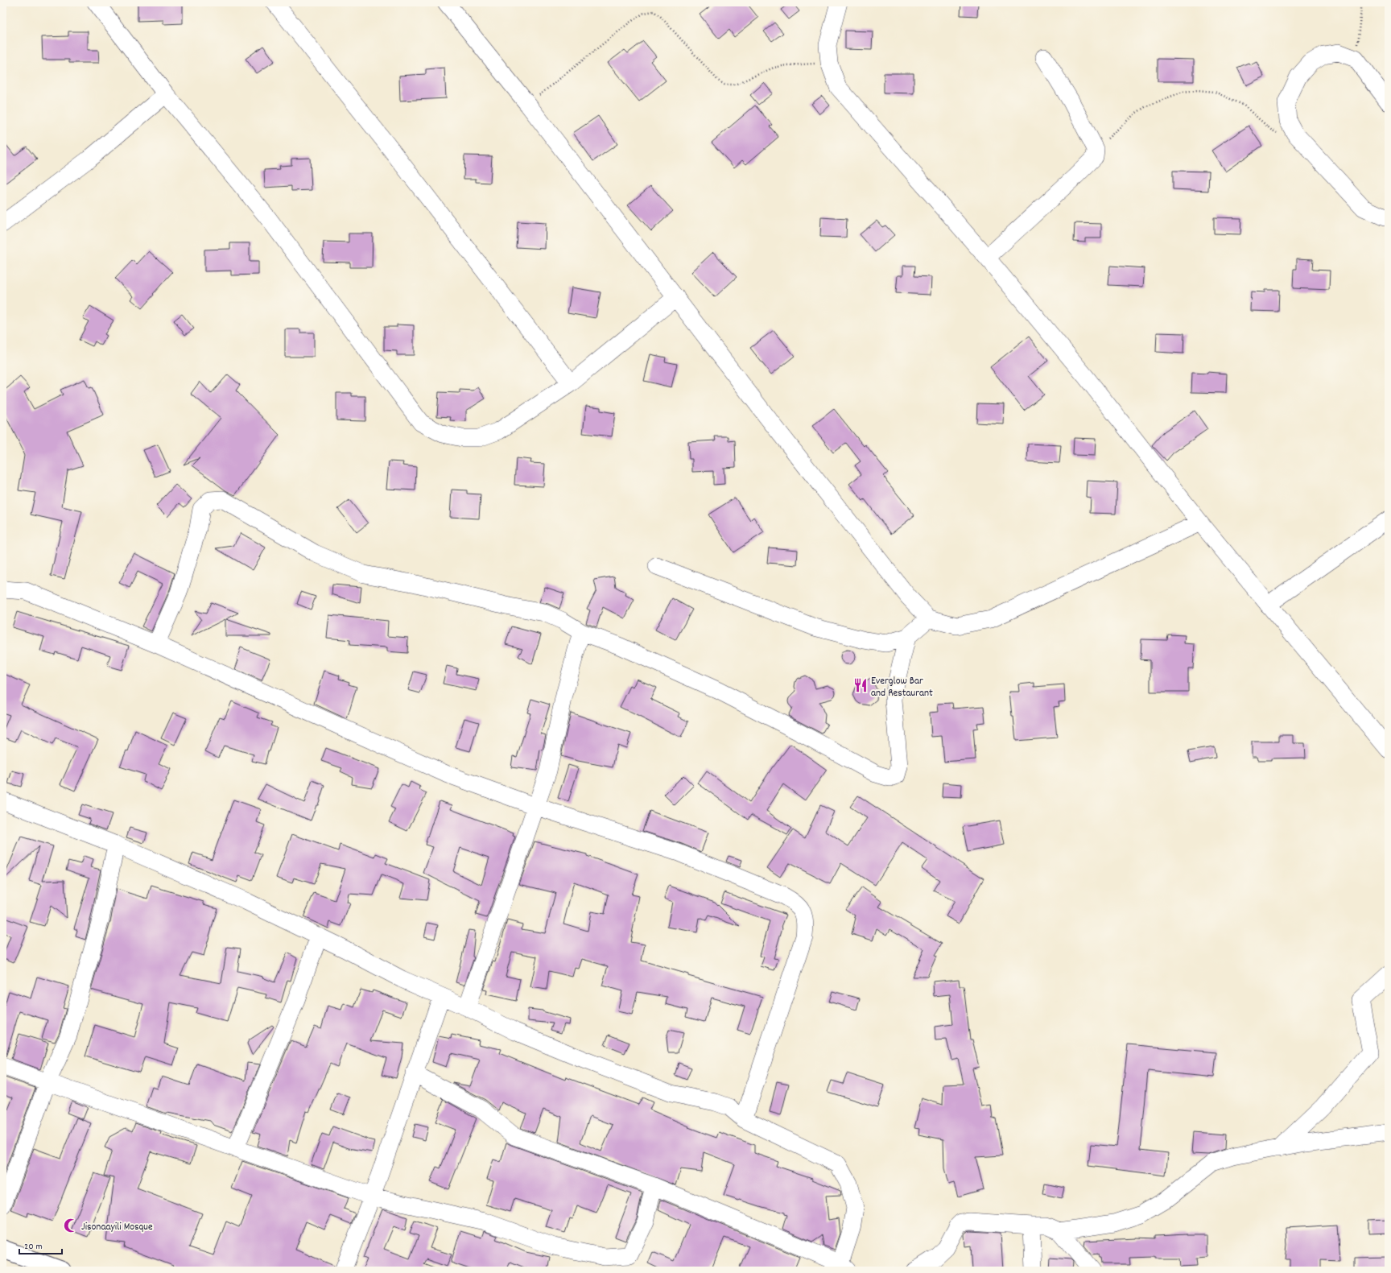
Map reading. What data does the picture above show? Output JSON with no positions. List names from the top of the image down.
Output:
{
  "places": {
    "restaurant": ["Everglow Bar and Restaurant"],
    "mosque": ["Jisonaayili Mosque"]
  },
  "scale_bar": "20 m"
}
